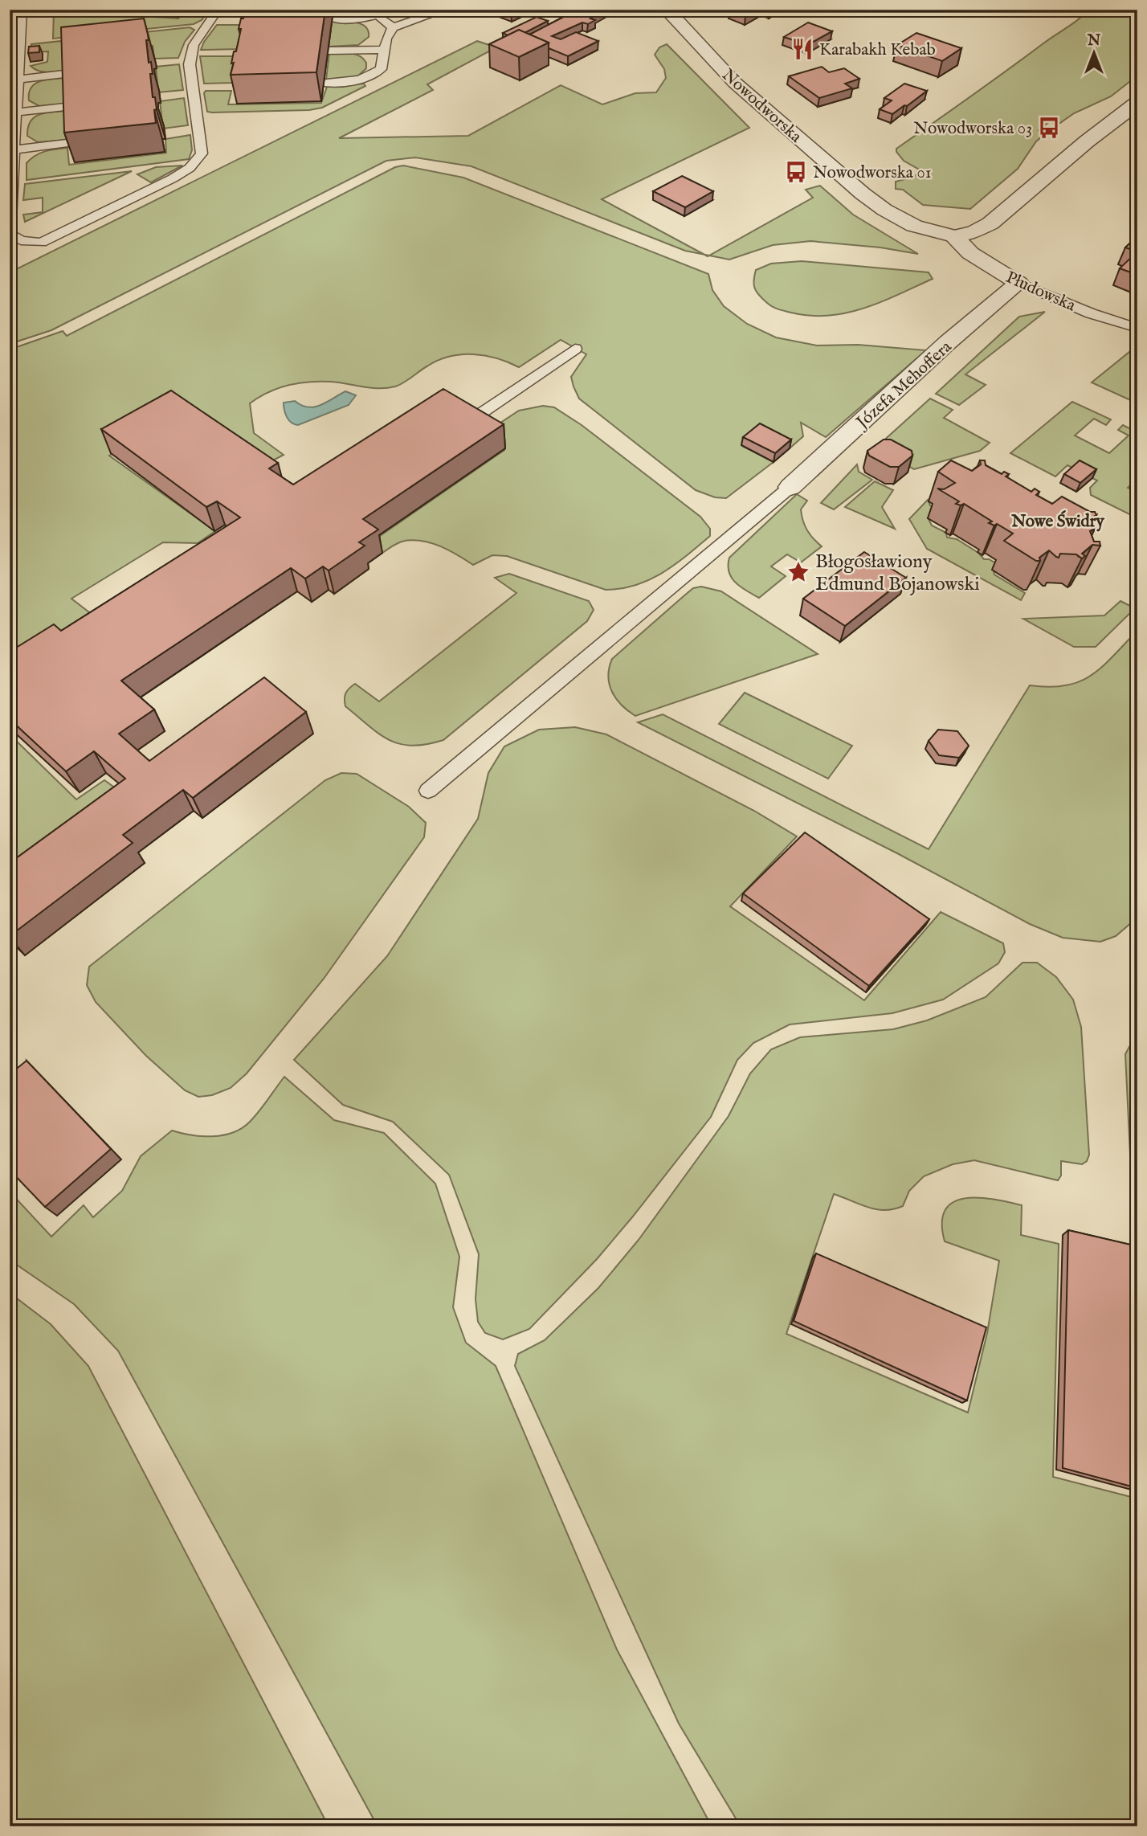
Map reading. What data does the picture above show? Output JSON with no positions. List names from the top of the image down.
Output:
{
  "streets": {
    "street": ["Nowodworska", "Płudowska", "Józefa Mehoffera"]
  },
  "crossings": [
    ["Nowodworska", "Płudowska"],
    ["Płudowska", "Józefa Mehoffera"]
  ],
  "districts": ["Nowe Świdry"],
  "places": {
    "restaurant": ["Karabakh Kebab"],
    "bus stop": ["Nowodworska 03", "Nowodworska 01"],
    "place": ["Błogosławiony Edmund Bojanowski"]
  },
  "north": "top"
}
